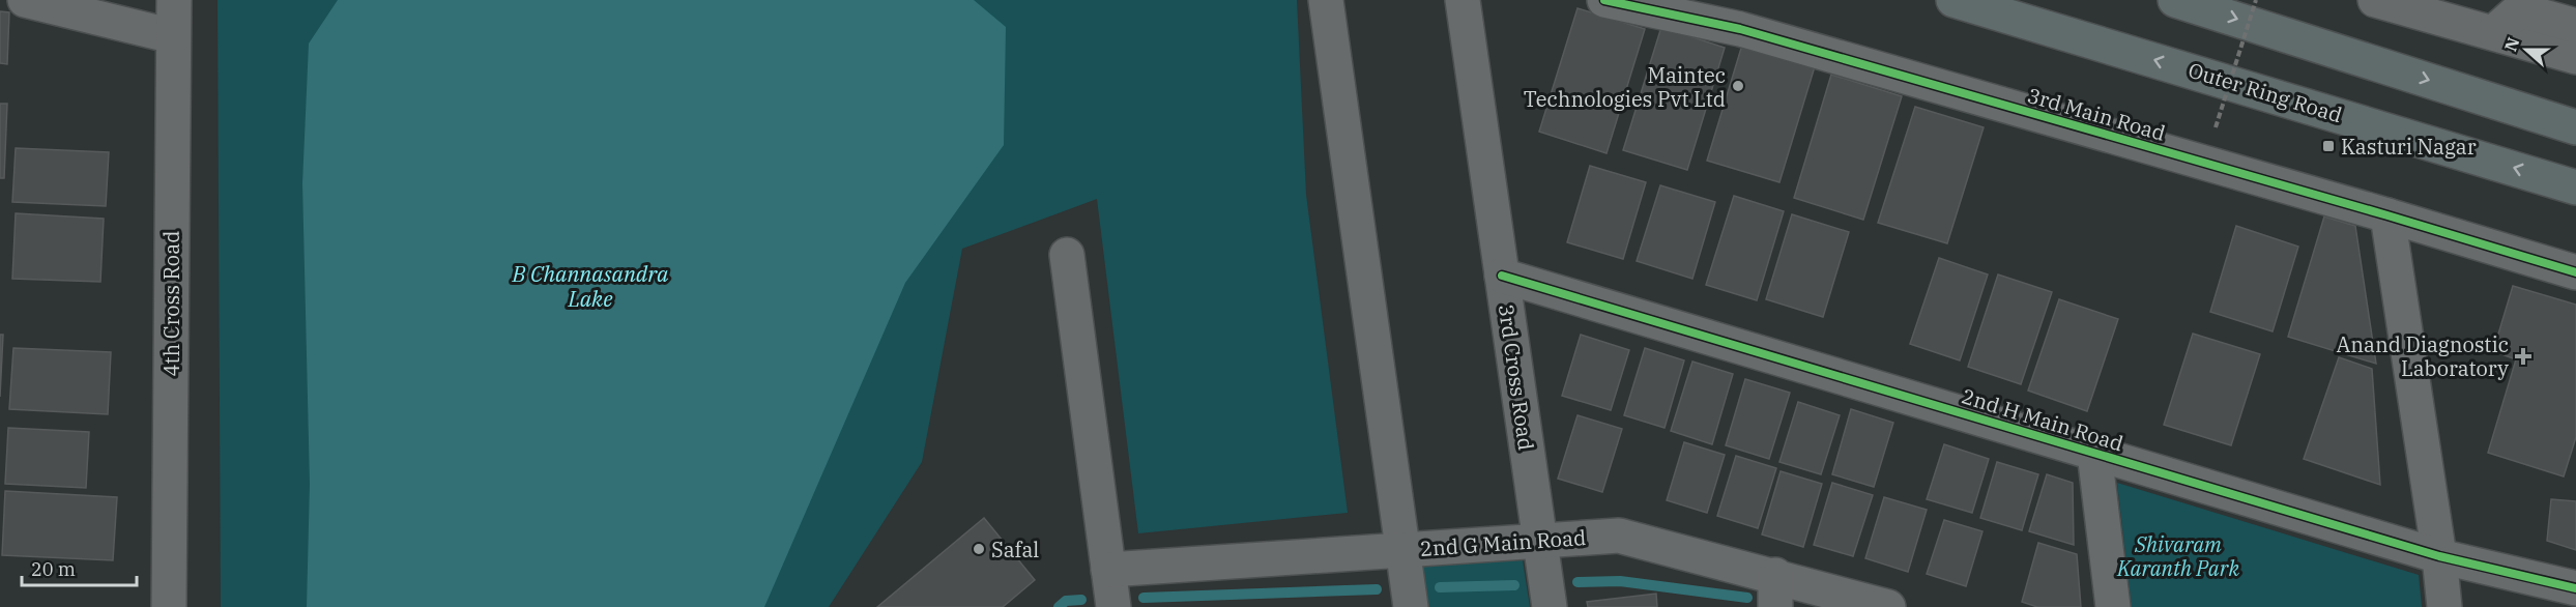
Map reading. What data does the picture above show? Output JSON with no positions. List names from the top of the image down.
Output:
{
  "streets": {
    "highway": ["Outer Ring Road"],
    "street": [
      "3rd Main Road",
      "4th Cross Road",
      "3rd Cross Road",
      "2nd H Main Road",
      "2nd G Main Road"
    ]
  },
  "crossings": [
    ["3rd Cross Road", "2nd H Main Road"],
    ["3rd Cross Road", "2nd G Main Road"]
  ],
  "water": ["B Channasandra Lake"],
  "parks": ["Shivaram Karanth Park"],
  "places": {
    "other": ["Maintec Technologies Pvt Ltd", "Safal"],
    "transit": ["Kasturi Nagar"],
    "health": ["Anand Diagnostic Laboratory"]
  },
  "scale_bar": "20 m",
  "north": "left"
}
